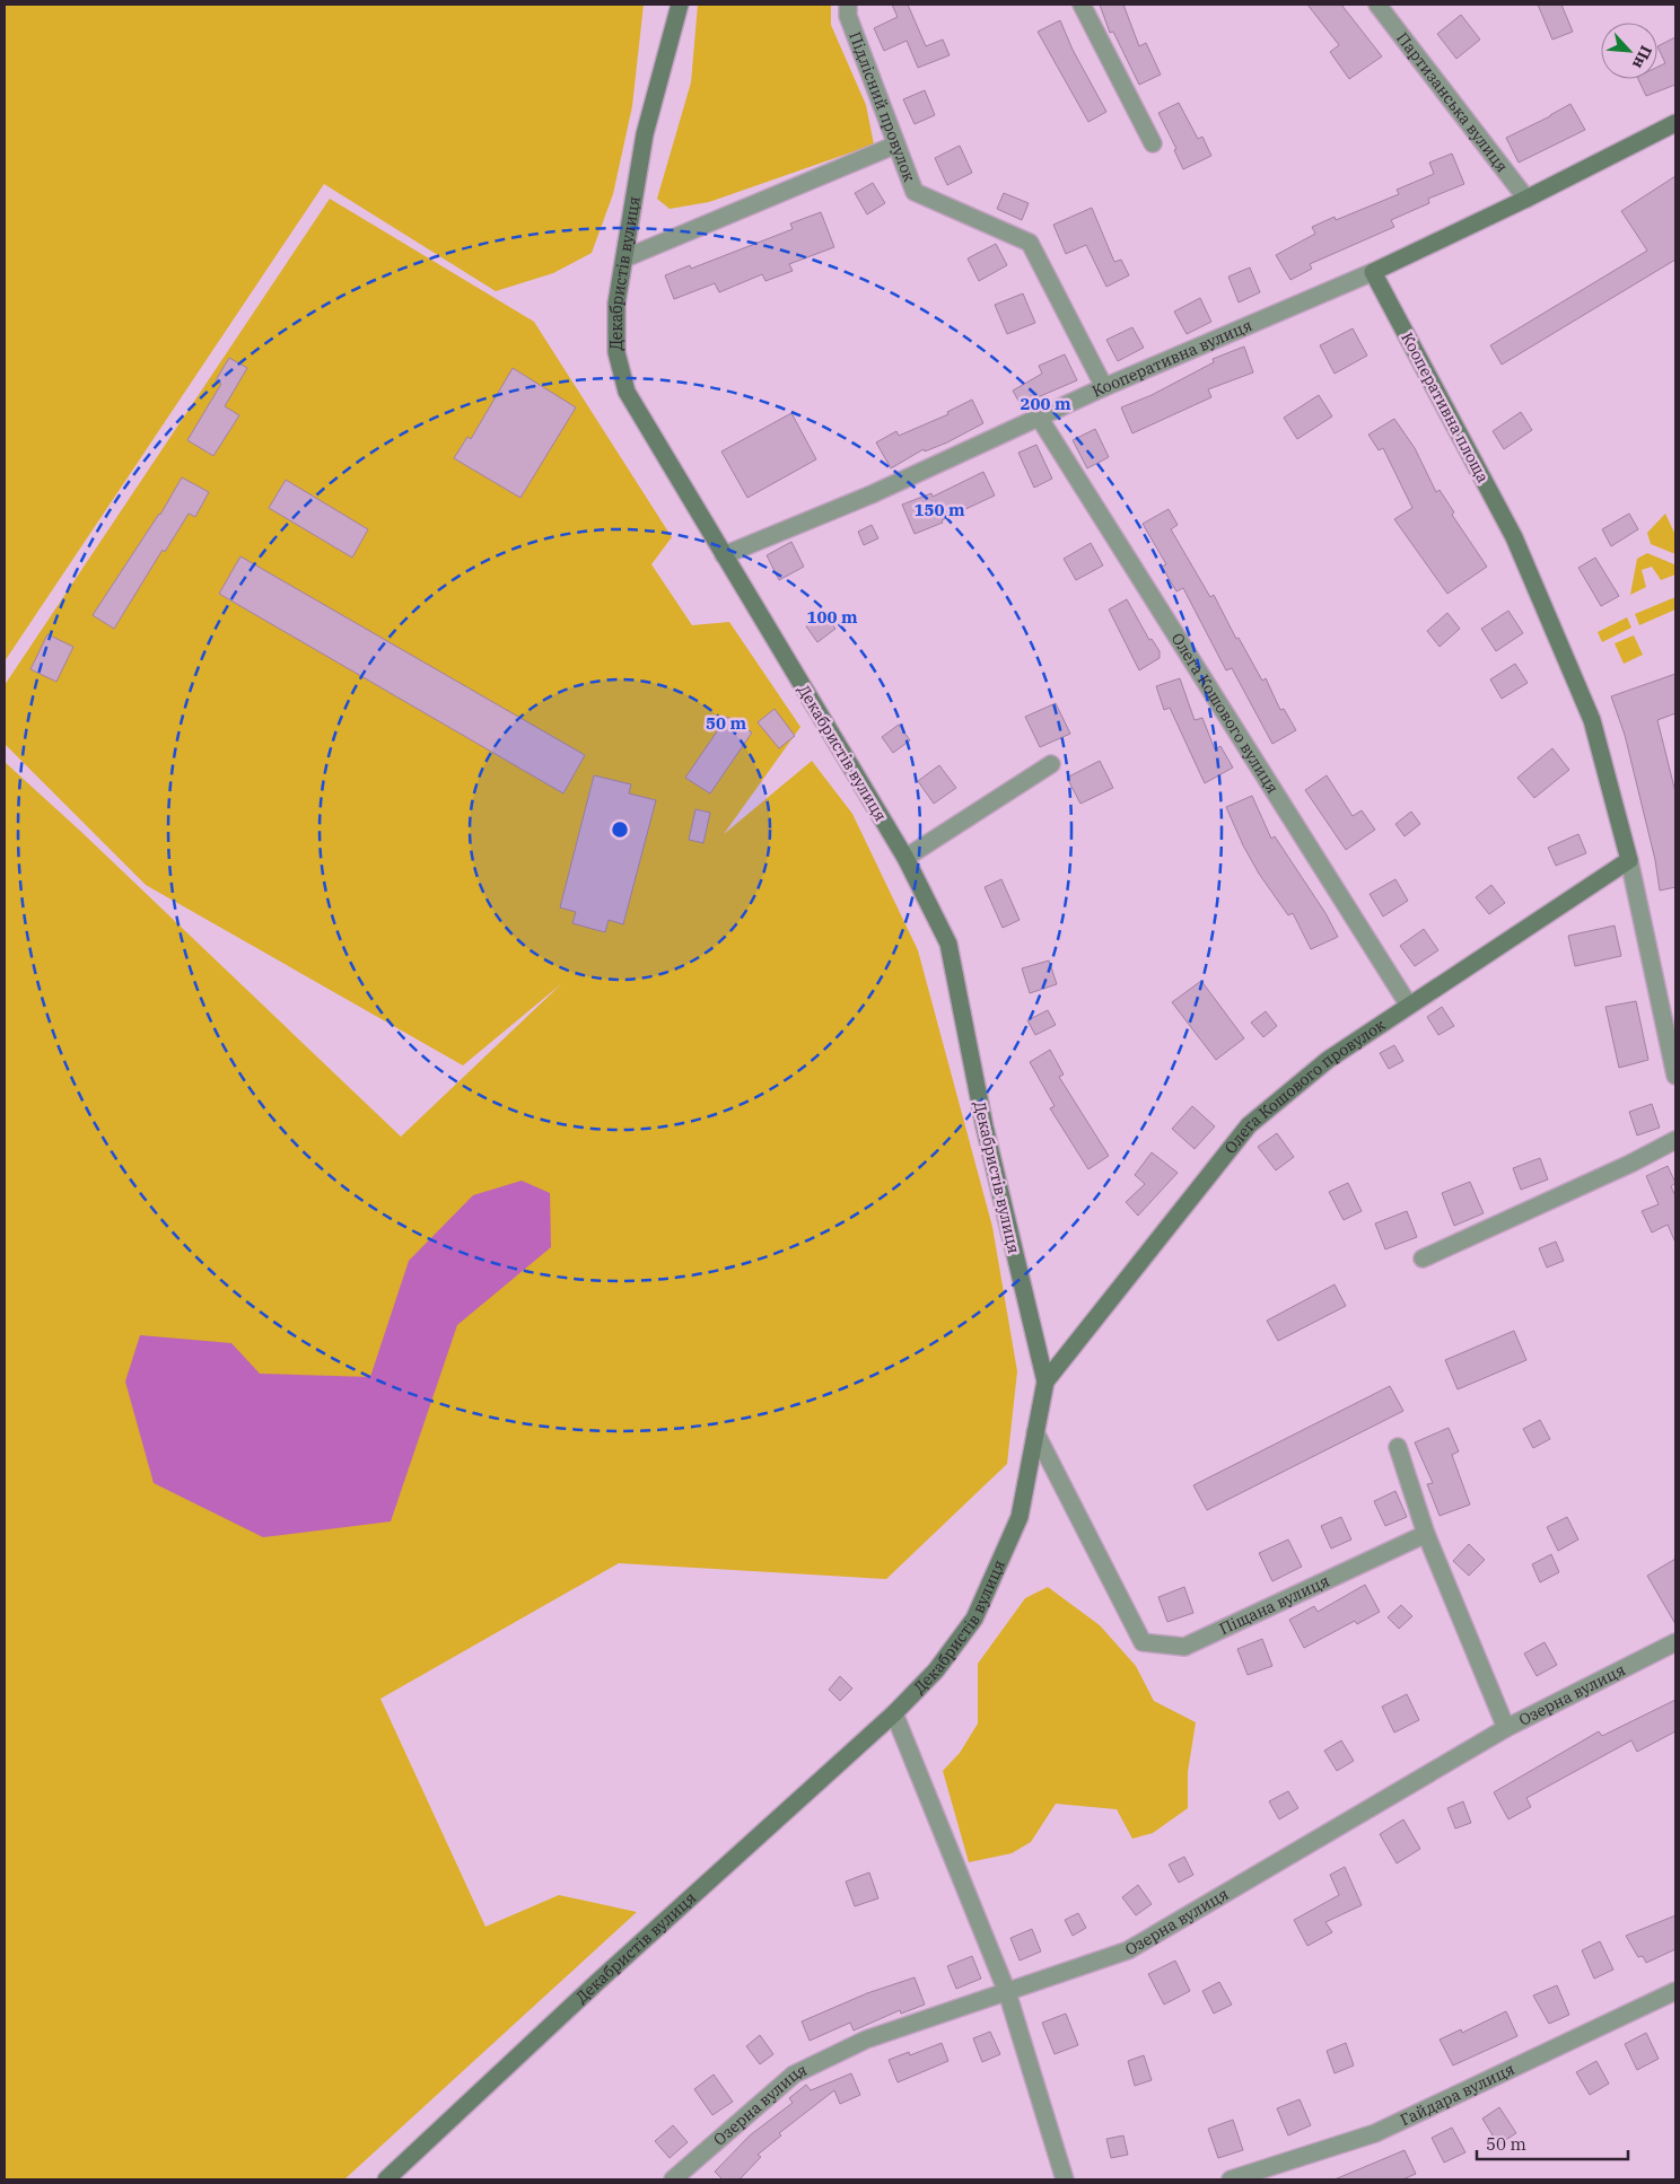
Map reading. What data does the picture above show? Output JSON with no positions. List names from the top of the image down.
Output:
{
  "streets": {
    "street": [
      "Партизанська вулиця",
      "Підлісний провулок",
      "Декабристів вулиця",
      "Кооперативна вулиця",
      "Кооперативна площа",
      "Олега Кошового вулиця",
      "Олега Кошового провулок",
      "Піщана вулиця",
      "Озерна вулиця",
      "Гайдара вулиця"
    ]
  },
  "crossings": [
    ["Підлісний провулок", "Кооперативна вулиця"],
    ["Декабристів вулиця", "Кооперативна вулиця"],
    ["Декабристів вулиця", "Олега Кошового провулок"],
    ["Декабристів вулиця", "Піщана вулиця"],
    ["Кооперативна вулиця", "Кооперативна площа"],
    ["Кооперативна вулиця", "Олега Кошового вулиця"],
    ["Кооперативна площа", "Олега Кошового провулок"],
    ["Олега Кошового вулиця", "Олега Кошового провулок"]
  ],
  "scale_bar": "50 m",
  "north": "bottom right",
  "rings": [
    "200 m",
    "150 m",
    "100 m",
    "50 m"
  ]
}
